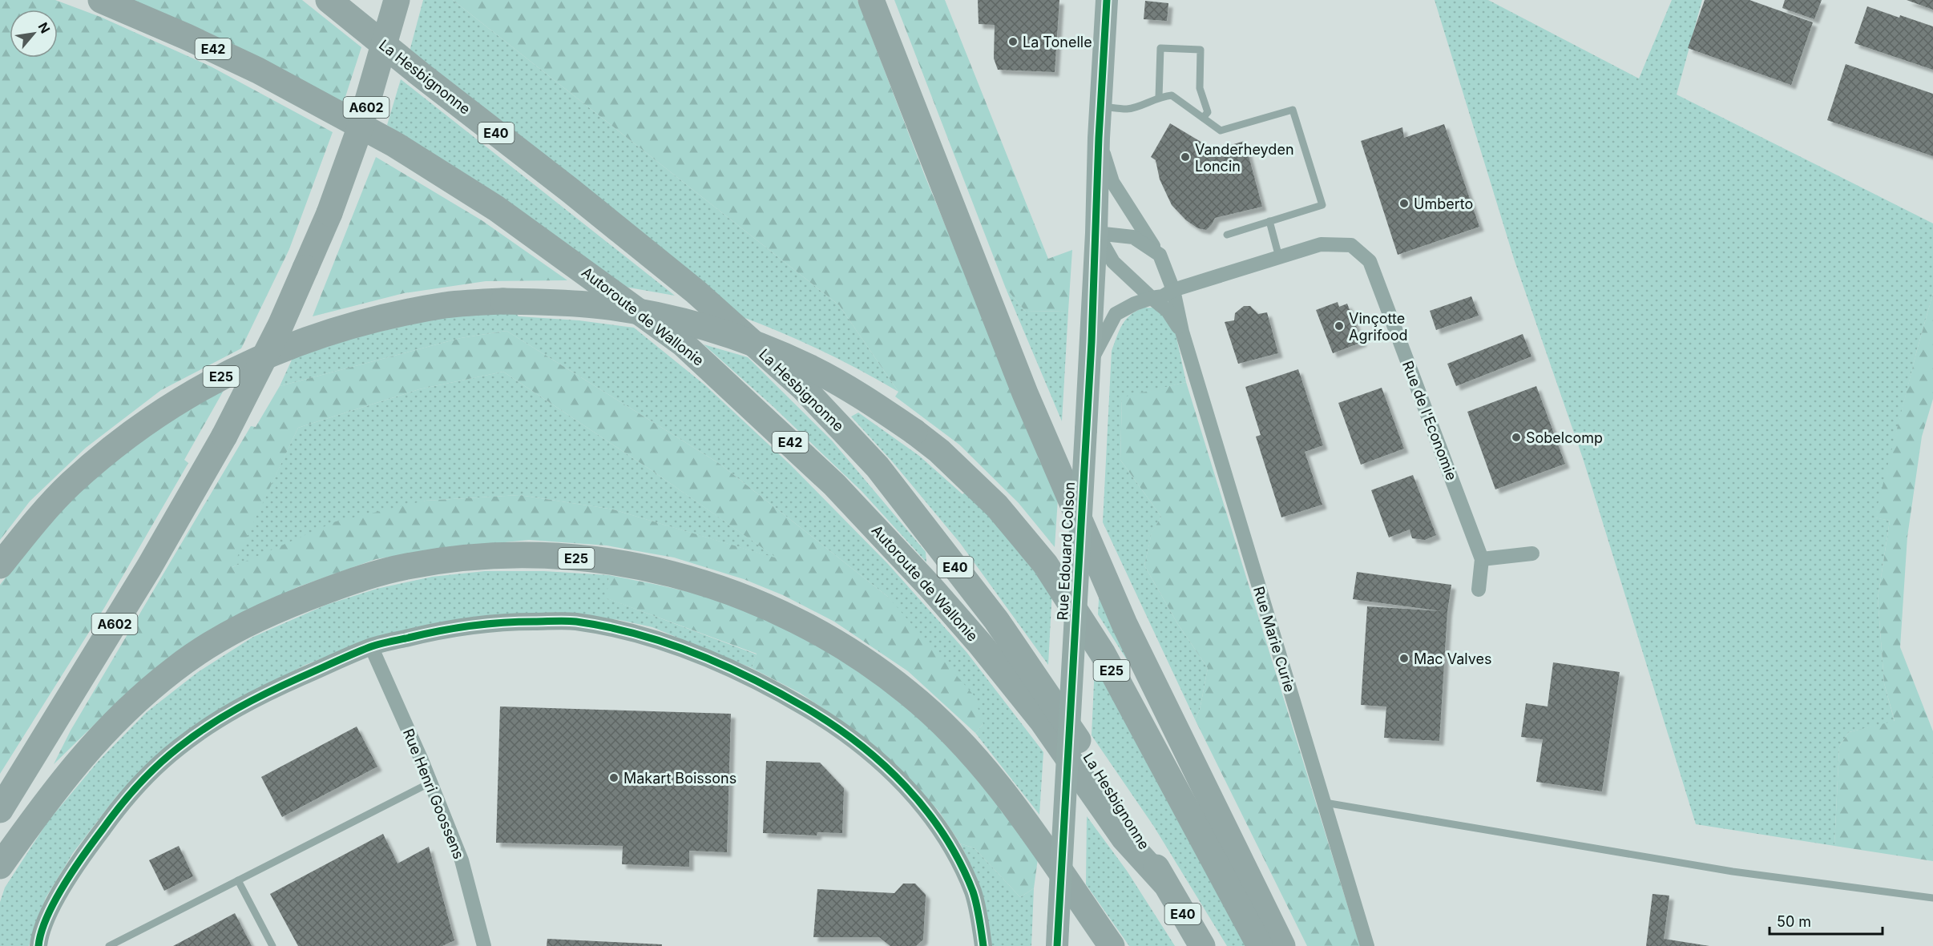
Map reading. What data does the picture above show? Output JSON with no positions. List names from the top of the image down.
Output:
{
  "streets": {
    "highway": [
      "E42",
      "La Hesbignonne",
      "A602",
      "E40",
      "Autoroute de Wallonie",
      "E25"
    ],
    "main road": ["Rue Edouard Colson"],
    "street": ["Rue de l'Economie", "Rue Marie Curie", "Rue Henri Goossens"]
  },
  "crossings": [
    ["La Hesbignonne", "E40"],
    ["La Hesbignonne", "Autoroute de Wallonie"],
    ["E40", "Autoroute de Wallonie"],
    ["Rue de l'Economie", "Rue Edouard Colson"]
  ],
  "places": [
    "La Tonelle",
    "Vanderheyden Loncin",
    "Umberto",
    "Vinçotte Agrifood",
    "Sobelcomp",
    "Mac Valves",
    "Makart Boissons"
  ],
  "scale_bar": "50 m",
  "north": "top right"
}
